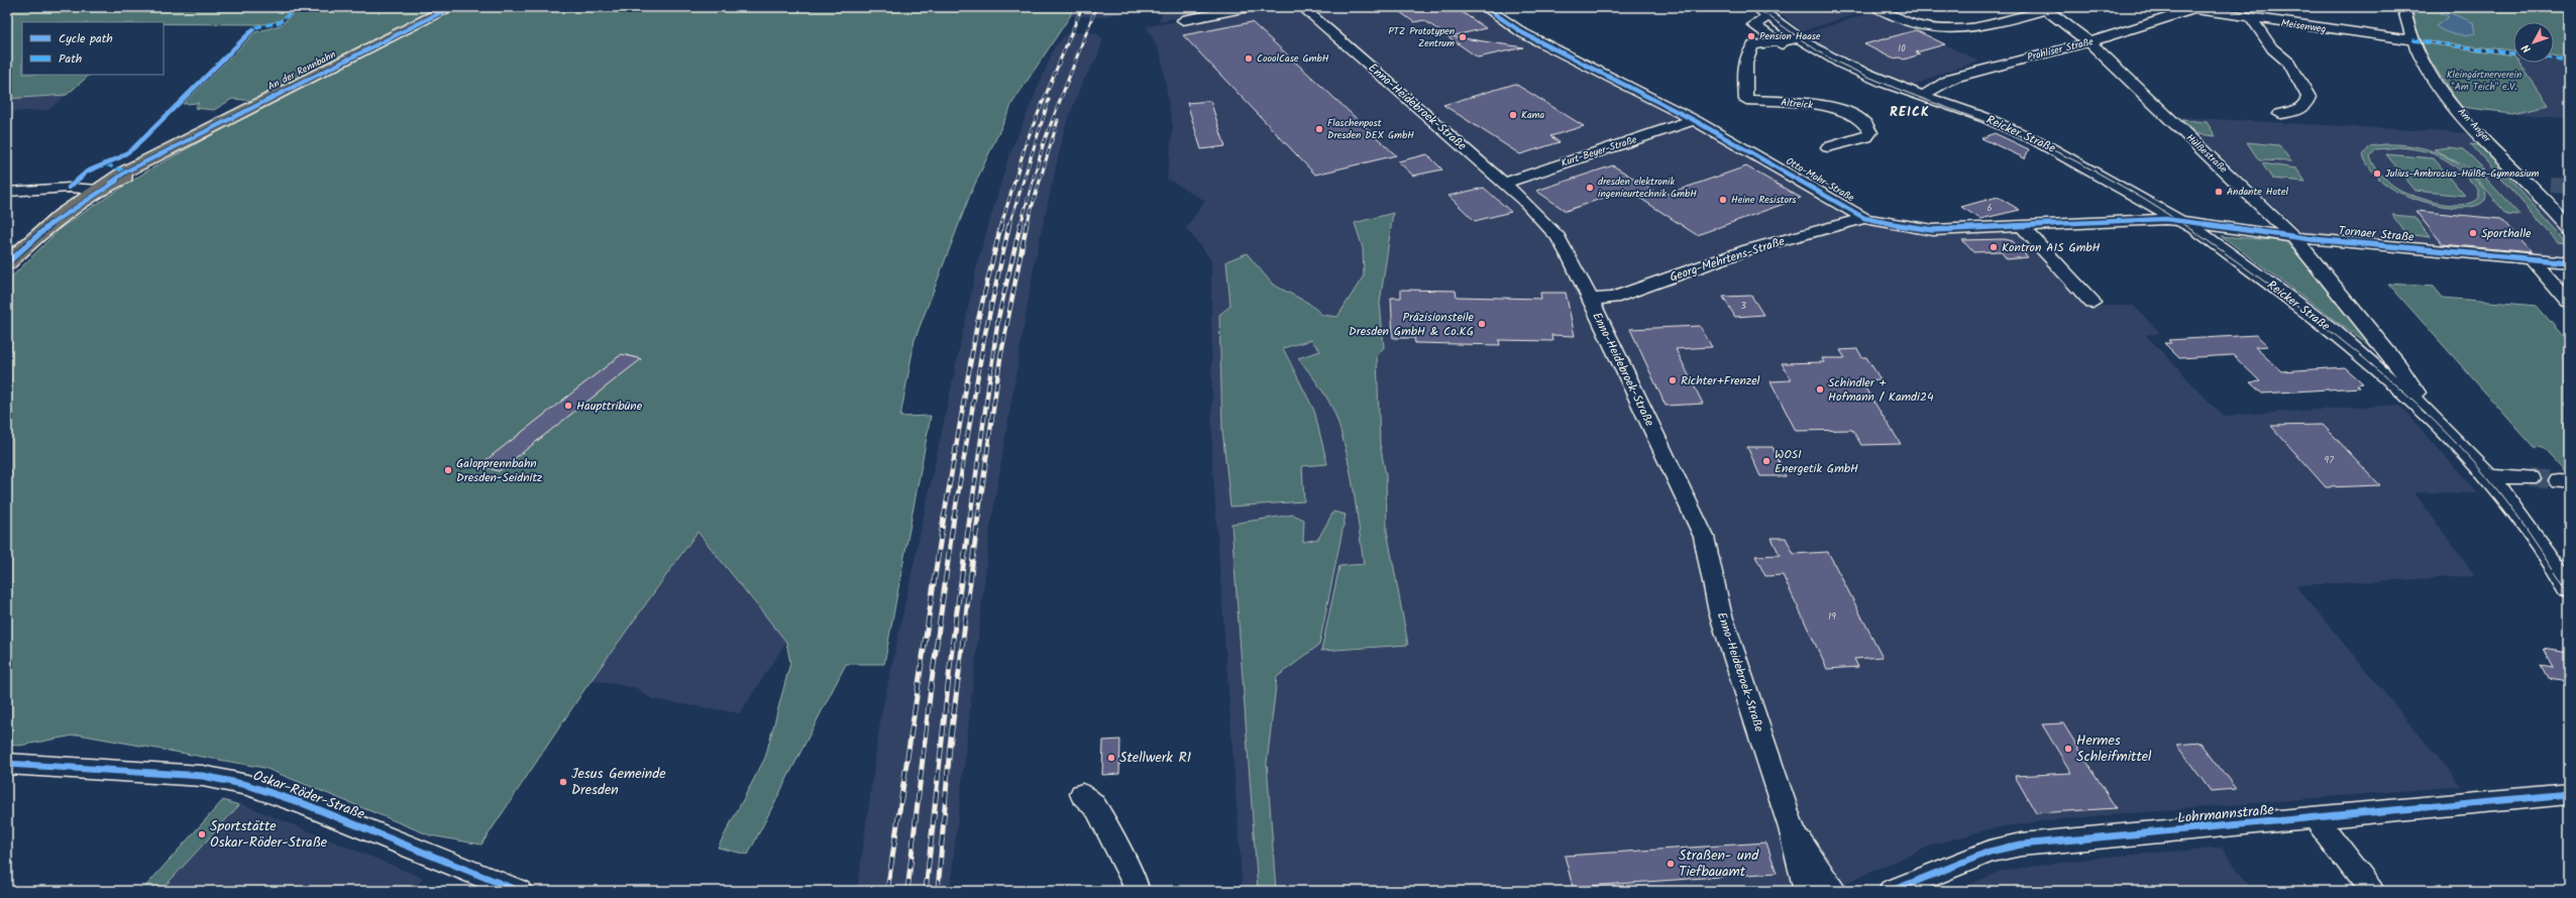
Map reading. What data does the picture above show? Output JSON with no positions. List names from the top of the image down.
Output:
{
  "streets": {
    "main road": ["An der Rennbahn"],
    "street": [
      "Meisenweg",
      "Prohliser Straße",
      "Altreick",
      "Enno-Heidebroek-Straße",
      "Am Anger",
      "Reicker Straße",
      "Kurt-Beyer-Straße",
      "Hülßestraße",
      "Otto-Mohr-Straße",
      "Tornaer Straße",
      "Georg-Mehrtens-Straße",
      "Oskar-Röder-Straße",
      "Lohrmannstraße"
    ]
  },
  "crossings": [
    ["Meisenweg", "Prohliser Straße"],
    ["Meisenweg", "Am Anger"],
    ["Prohliser Straße", "Reicker Straße"],
    ["Prohliser Straße", "Hülßestraße"],
    ["Enno-Heidebroek-Straße", "Kurt-Beyer-Straße"],
    ["Enno-Heidebroek-Straße", "Georg-Mehrtens-Straße"],
    ["Reicker Straße", "Hülßestraße"],
    ["Reicker Straße", "Otto-Mohr-Straße"],
    ["Reicker Straße", "Tornaer Straße"],
    ["Kurt-Beyer-Straße", "Otto-Mohr-Straße"],
    ["Hülßestraße", "Tornaer Straße"],
    ["Otto-Mohr-Straße", "Tornaer Straße"],
    ["Otto-Mohr-Straße", "Georg-Mehrtens-Straße"]
  ],
  "districts": ["REICK"],
  "parks": ["Kleingärtnerverein \"Am Teich\" e.V."],
  "places": [
    "Pension Haase",
    "PTZ Prototypen Zentrum",
    "CooolCase GmbH",
    "Kama",
    "Flaschenpost Dresden DEX GmbH",
    "Julius-Ambrosius-Hülße-Gymnasium",
    "dresden elektronik ingenieurtechnik GmbH",
    "Andante Hotel",
    "Heine Resistors",
    "Sporthalle",
    "Kontron AIS GmbH",
    "Präzisionsteile Dresden GmbH & Co.KG",
    "Richter+Frenzel",
    "Schindler + Hofmann / Kamdi24",
    "Haupttribüne",
    "WOSI Energetik GmbH",
    "Galopprennbahn Dresden-Seidnitz",
    "Hermes Schleifmittel",
    "Stellwerk R1",
    "Jesus Gemeinde Dresden",
    "Sportstätte Oskar-Röder-Straße",
    "Straßen- und Tiefbauamt"
  ],
  "house_numbers": [
    "10",
    "6",
    "3",
    "97",
    "19"
  ],
  "legend": ["Cycle path", "Path"],
  "north": "bottom left"
}
